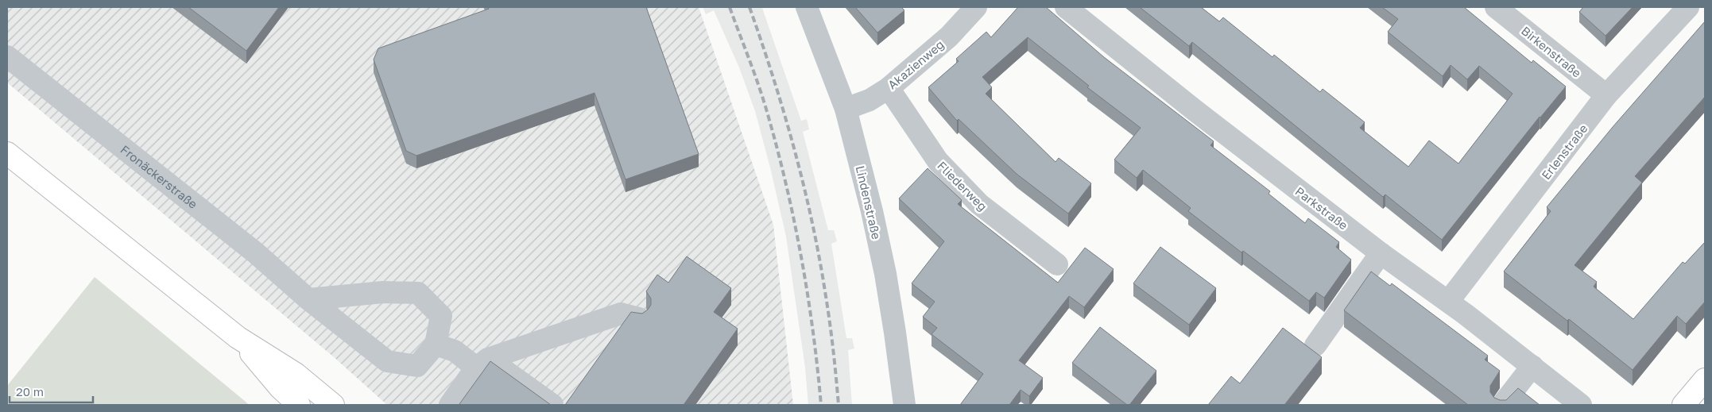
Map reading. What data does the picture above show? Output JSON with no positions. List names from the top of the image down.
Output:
{
  "streets": {
    "street": [
      "Birkenstraße",
      "Akazienweg",
      "Erlenstraße",
      "Fronäckerstraße",
      "Fliederweg",
      "Lindenstraße",
      "Parkstraße"
    ]
  },
  "crossings": [
    ["Birkenstraße", "Erlenstraße"],
    ["Akazienweg", "Fliederweg"],
    ["Akazienweg", "Lindenstraße"],
    ["Erlenstraße", "Parkstraße"]
  ],
  "scale_bar": "20 m"
}
